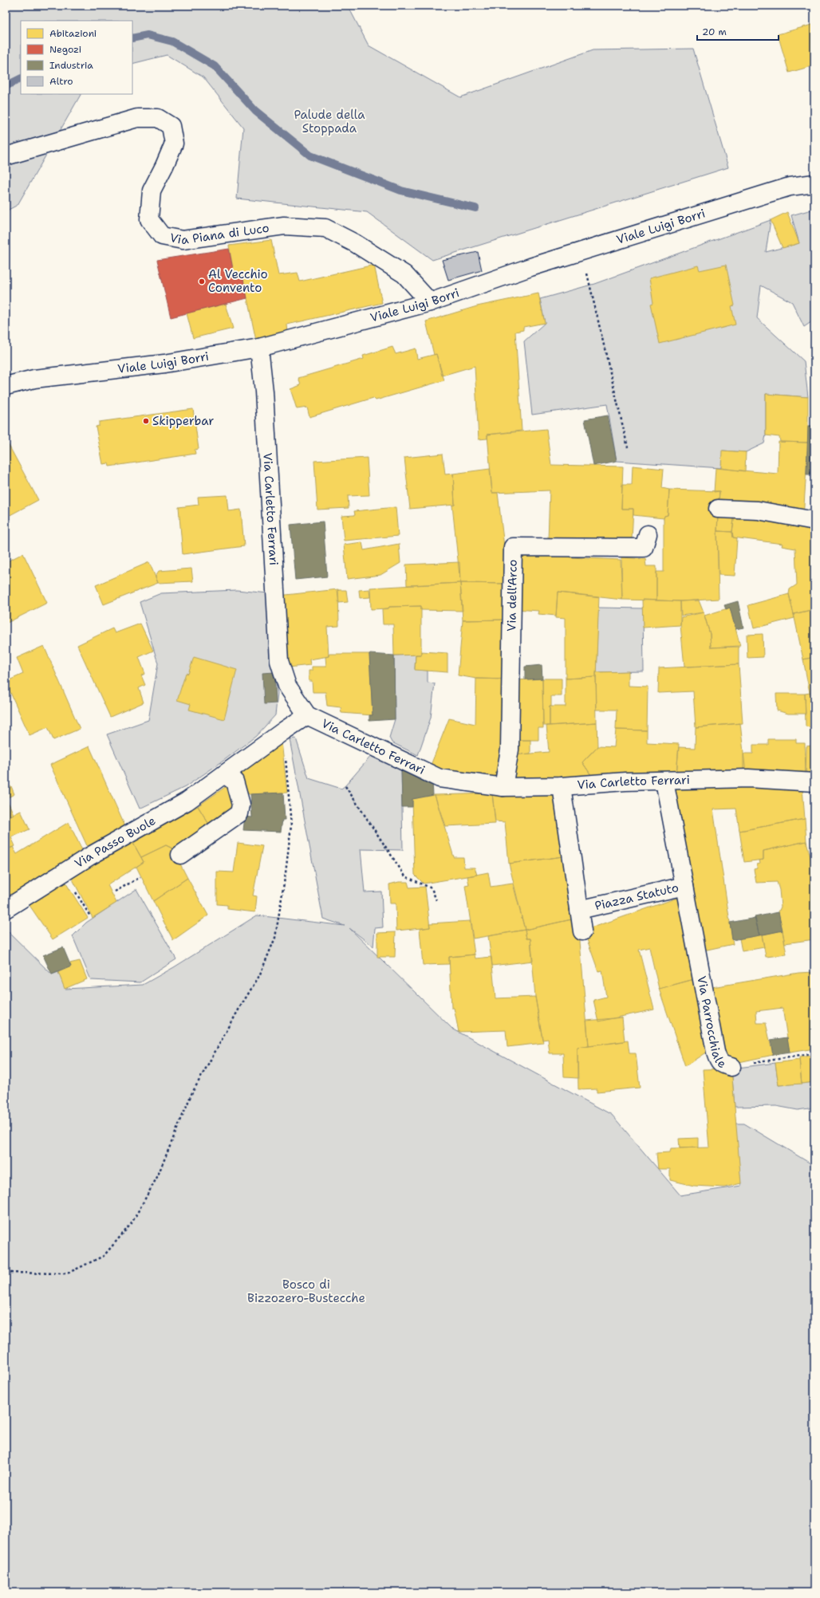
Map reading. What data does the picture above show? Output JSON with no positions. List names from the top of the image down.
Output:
{
  "streets": {
    "street": [
      "Viale Luigi Borri",
      "Via Piana di Luco",
      "Via Carletto Ferrari",
      "Via dell'Arco",
      "Via Passo Buole",
      "Piazza Statuto",
      "Via Parrocchiale"
    ]
  },
  "crossings": [
    ["Viale Luigi Borri", "Via Piana di Luco"],
    ["Viale Luigi Borri", "Via Carletto Ferrari"],
    ["Via Carletto Ferrari", "Via dell'Arco"],
    ["Via Carletto Ferrari", "Via Passo Buole"],
    ["Via Carletto Ferrari", "Piazza Statuto"],
    ["Piazza Statuto", "Via Parrocchiale"]
  ],
  "parks": ["Palude della Stoppada", "Bosco di Bizzozero-Bustecche"],
  "places": ["Al Vecchio Convento", "Skipperbar"],
  "legend": [
    "Abitazioni",
    "Negozi",
    "Industria",
    "Altro"
  ],
  "scale_bar": "20 m"
}
